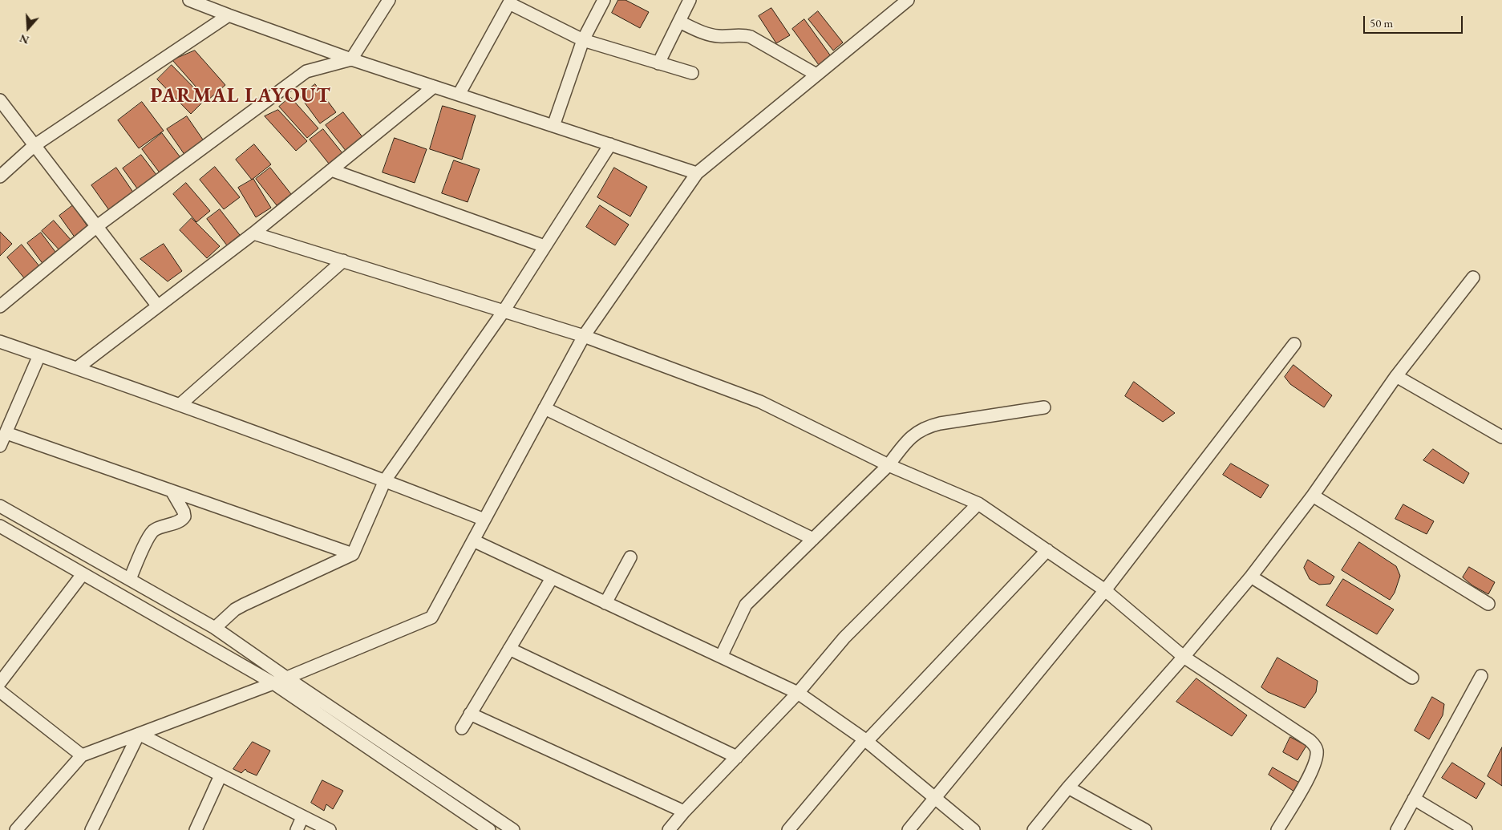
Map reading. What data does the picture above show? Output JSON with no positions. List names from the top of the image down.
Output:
{
  "districts": ["PARMAL LAYOUT"],
  "scale_bar": "50 m",
  "north": "bottom"
}
